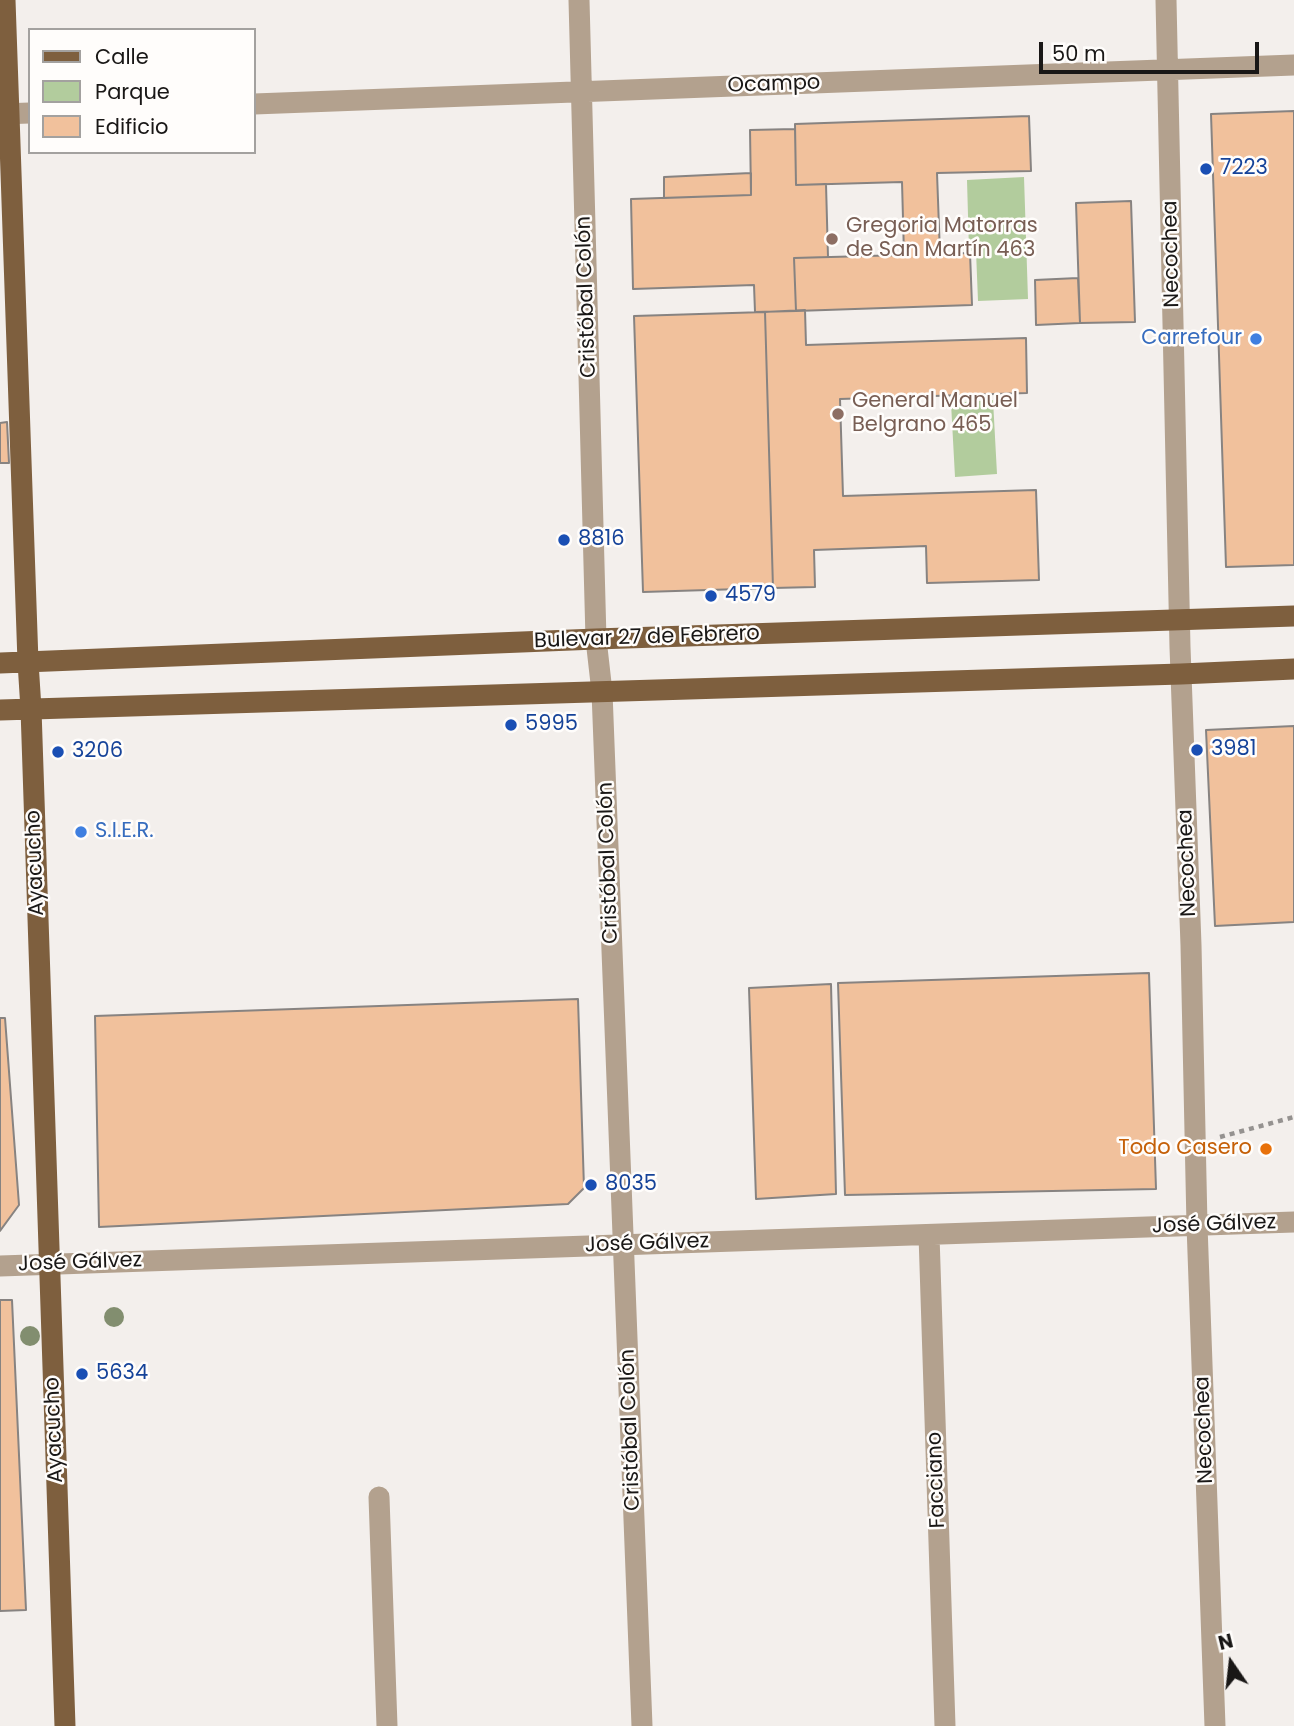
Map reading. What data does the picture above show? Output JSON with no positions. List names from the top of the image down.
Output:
{
  "streets": {
    "main road": ["Bulevar 27 de Febrero", "Ayacucho"],
    "street": [
      "Ocampo",
      "Necochea",
      "Cristóbal Colón",
      "José Gálvez",
      "Facciano"
    ]
  },
  "crossings": [
    ["Ocampo", "Necochea"],
    ["Ocampo", "Cristóbal Colón"],
    ["Necochea", "Bulevar 27 de Febrero"],
    ["Necochea", "José Gálvez"],
    ["Cristóbal Colón", "Bulevar 27 de Febrero"],
    ["Cristóbal Colón", "José Gálvez"],
    ["Bulevar 27 de Febrero", "Ayacucho"],
    ["Ayacucho", "José Gálvez"],
    ["José Gálvez", "Facciano"]
  ],
  "places": [
    "7223",
    "Gregoria Matorras de San Martín 463",
    "Carrefour",
    "General Manuel Belgrano 465",
    "8816",
    "4579",
    "5995",
    "3981",
    "3206",
    "S.I.E.R.",
    "Todo Casero",
    "8035",
    "5634"
  ],
  "legend": ["Calle", "Parque", "Edificio"],
  "scale_bar": "50 m",
  "north": "top"
}
